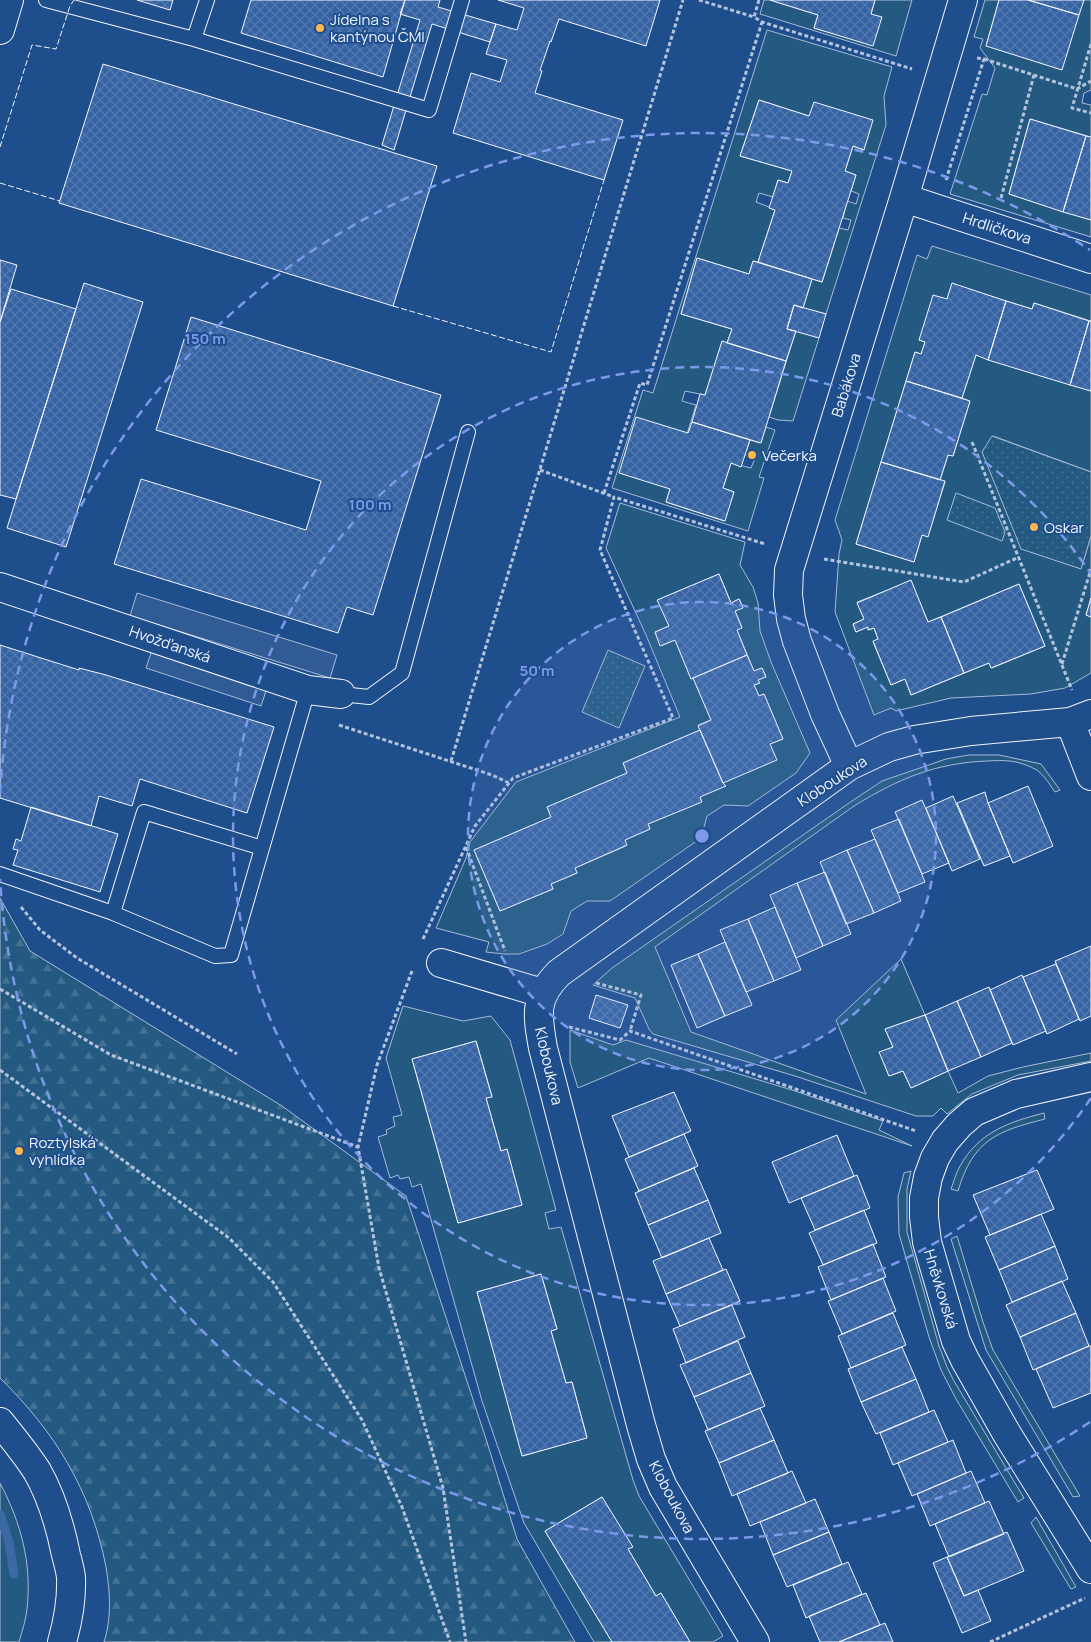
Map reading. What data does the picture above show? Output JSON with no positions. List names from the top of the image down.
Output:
{
  "streets": {
    "main road": [
      "Hrdličkova",
      "Babákova",
      "Hvožďanská",
      "Kloboukova",
      "Hněvkovská"
    ]
  },
  "crossings": [
    ["Hrdličkova", "Babákova"],
    ["Babákova", "Kloboukova"]
  ],
  "places": [
    "Jídelna s kantýnou ČMI",
    "Večerka",
    "Oskar",
    "Roztylská vyhlídka"
  ],
  "rings": ["150 m", "100 m", "50 m"]
}
